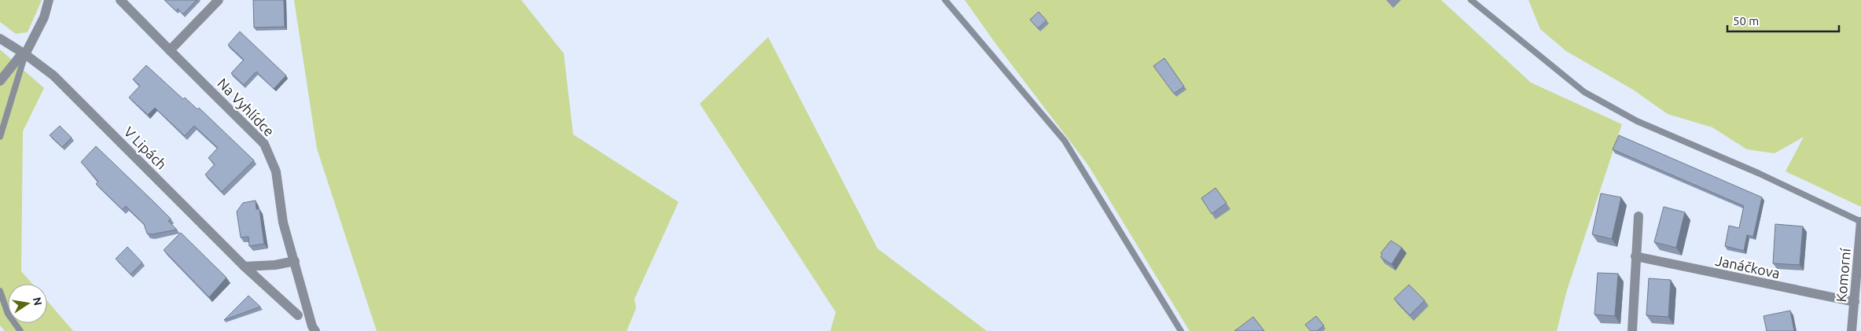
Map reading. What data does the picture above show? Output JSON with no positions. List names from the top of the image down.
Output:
{
  "streets": {
    "street": [
      "Na Vyhlídce",
      "V Lipách",
      "Janáčkova",
      "Komorní"
    ]
  },
  "crossings": [
    ["Janáčkova", "Komorní"]
  ],
  "scale_bar": "50 m",
  "north": "right"
}
